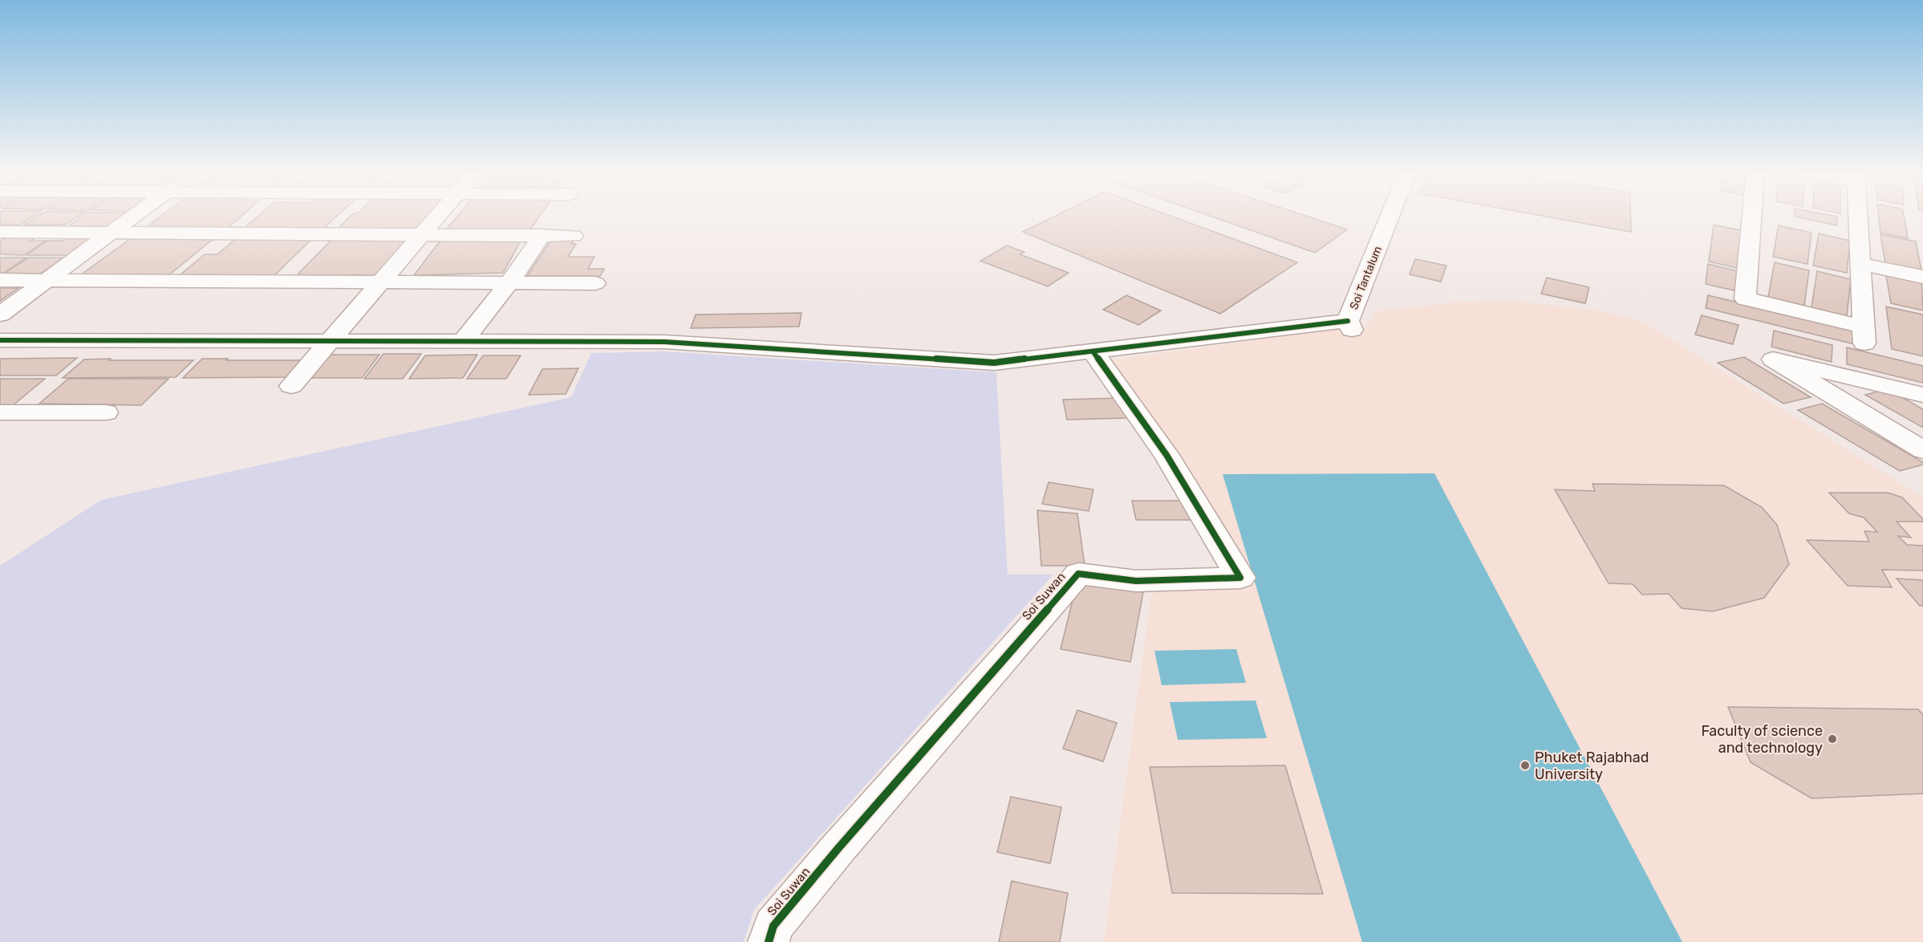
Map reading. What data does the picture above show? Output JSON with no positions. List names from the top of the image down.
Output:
{
  "streets": {
    "street": ["Soi Tantalum", "Soi Suwan"]
  },
  "crossings": [
    ["Soi Tantalum", "Soi Suwan"]
  ],
  "places": ["Faculty of science and technology", "Phuket Rajabhad University"]
}
